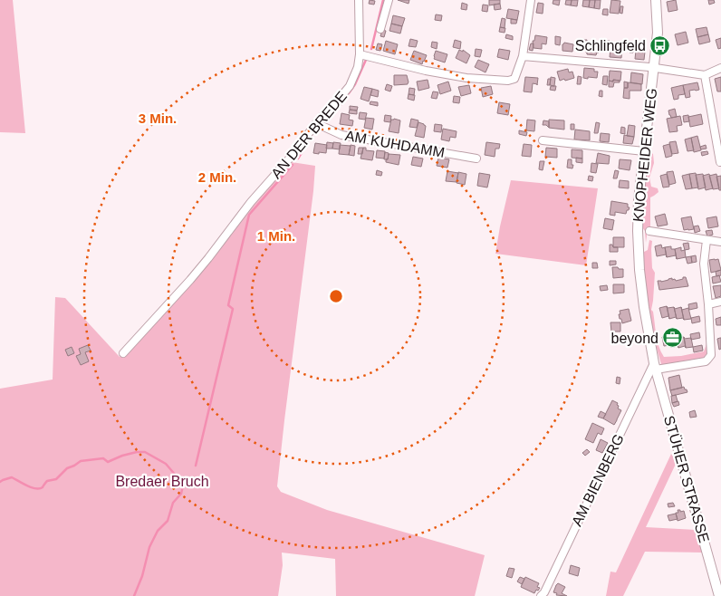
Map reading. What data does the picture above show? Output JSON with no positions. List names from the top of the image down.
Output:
{
  "streets": {
    "main road": ["KNOPHEIDER WEG", "STÜHER STRASSE"],
    "street": ["AN DER BREDE", "AM KUHDAMM", "AM BIENBERG"]
  },
  "crossings": [
    ["AN DER BREDE", "AM KUHDAMM"],
    ["KNOPHEIDER WEG", "STÜHER STRASSE"],
    ["KNOPHEIDER WEG", "AM BIENBERG"],
    ["STÜHER STRASSE", "AM BIENBERG"]
  ],
  "parks": ["Bredaer Bruch"],
  "places": {
    "bus stop": ["Schlingfeld"],
    "office": ["beyond"]
  },
  "rings": ["3 Min.", "2 Min.", "1 Min."]
}
